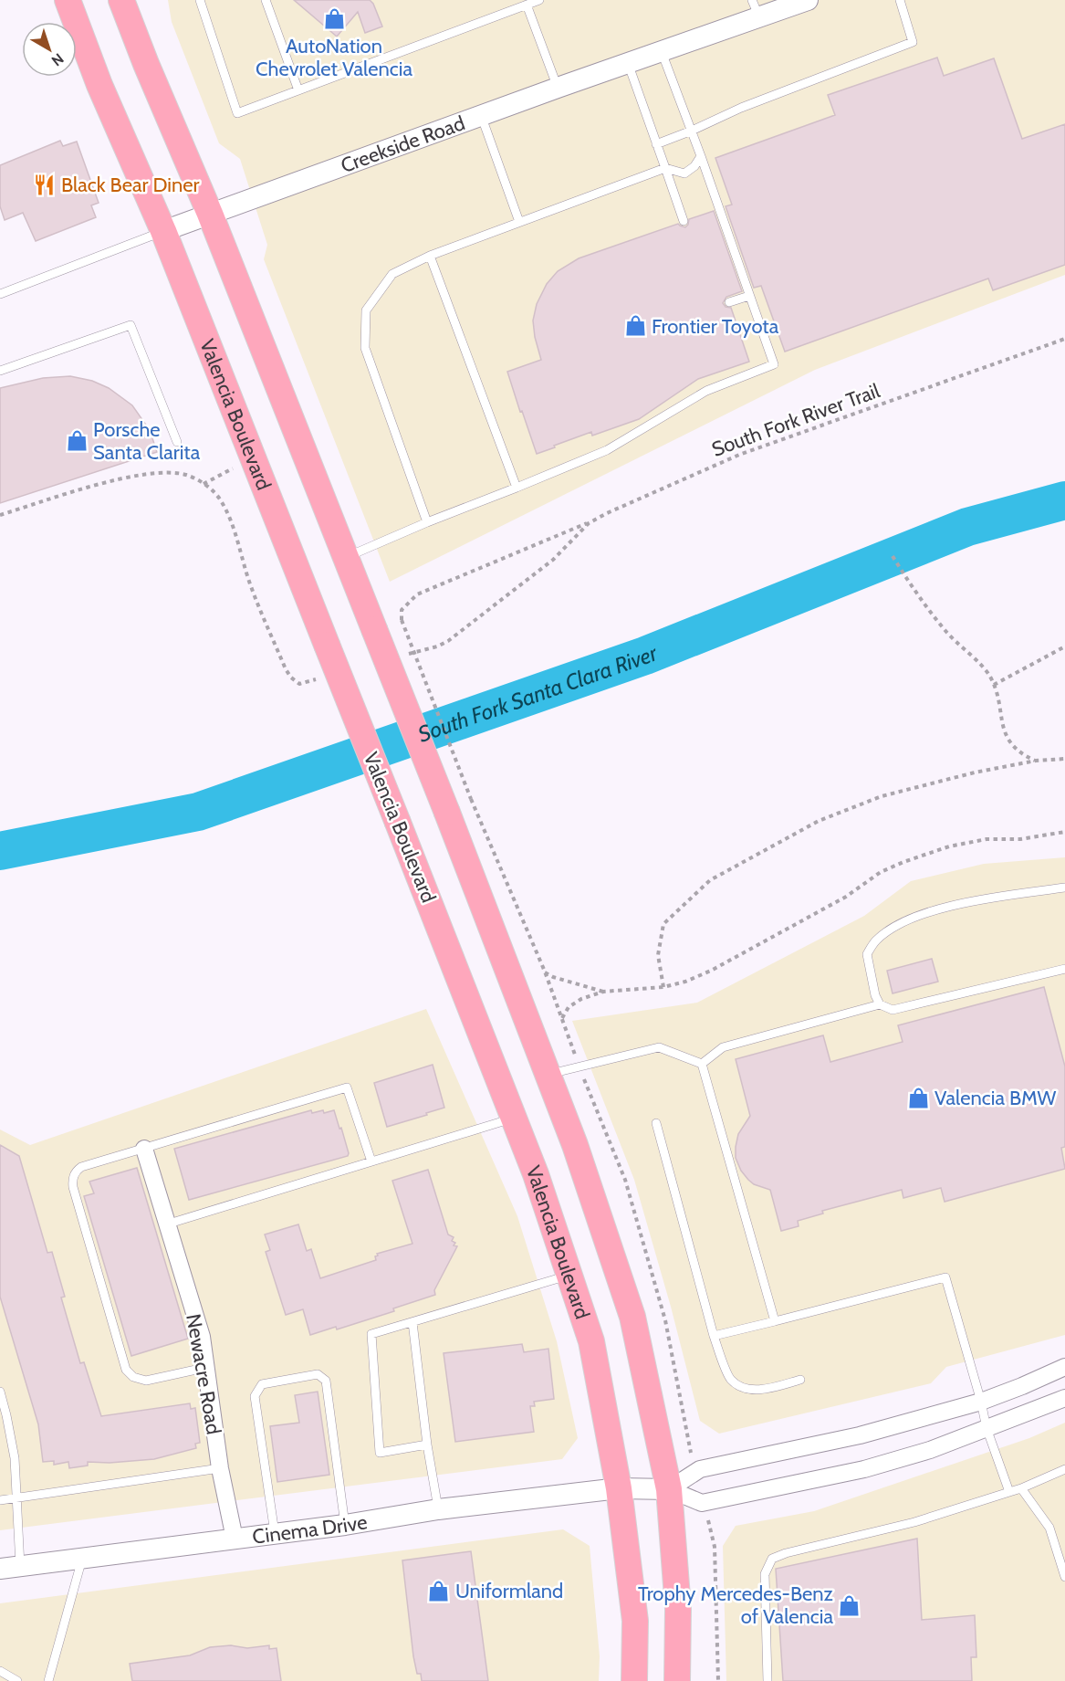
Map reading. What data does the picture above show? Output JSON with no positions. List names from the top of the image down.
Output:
{
  "streets": {
    "main road": ["Valencia Boulevard"],
    "street": ["Creekside Road", "Newacre Road", "Cinema Drive"],
    "path": ["South Fork River Trail"]
  },
  "crossings": [
    ["Creekside Road", "Valencia Boulevard"],
    ["Valencia Boulevard", "Cinema Drive"],
    ["Newacre Road", "Cinema Drive"]
  ],
  "water": ["South Fork Santa Clara River"],
  "places": {
    "shop": [
      "AutoNation Chevrolet Valencia",
      "Frontier Toyota",
      "Porsche Santa Clarita",
      "Valencia BMW",
      "Uniformland",
      "Trophy Mercedes-Benz of Valencia"
    ],
    "restaurant": ["Black Bear Diner"]
  },
  "north": "bottom right"
}
